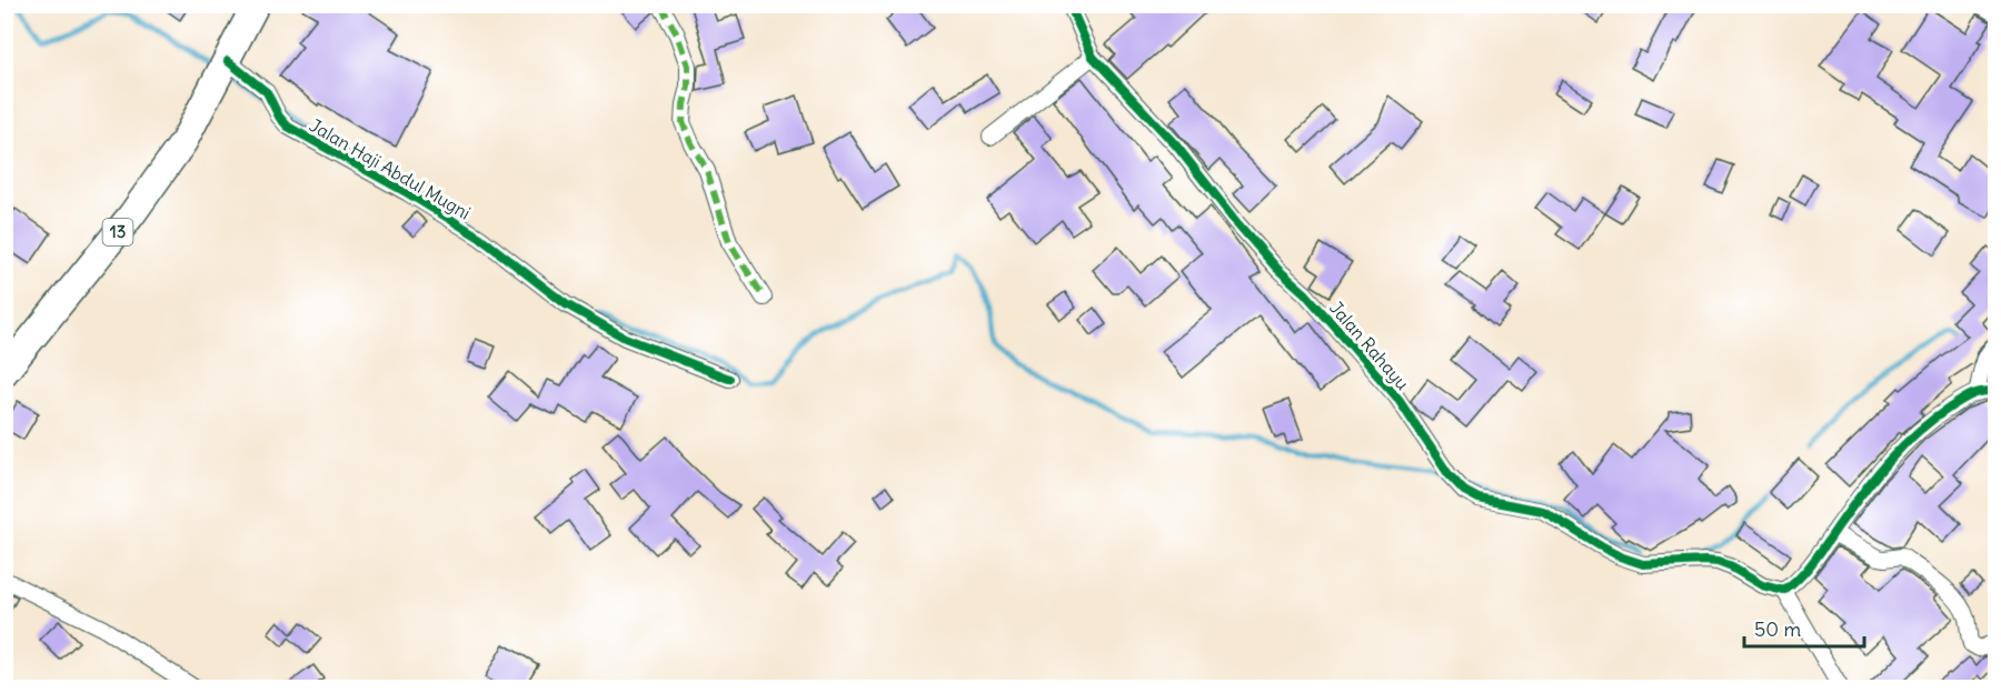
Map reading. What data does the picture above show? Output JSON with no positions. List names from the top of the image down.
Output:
{
  "streets": {
    "highway": ["13"],
    "street": ["Jalan Haji Abdul Mugni", "Jalan Rahayu"]
  },
  "crossings": [
    ["Jalan Haji Abdul Mugni", "13"]
  ],
  "scale_bar": "50 m"
}
